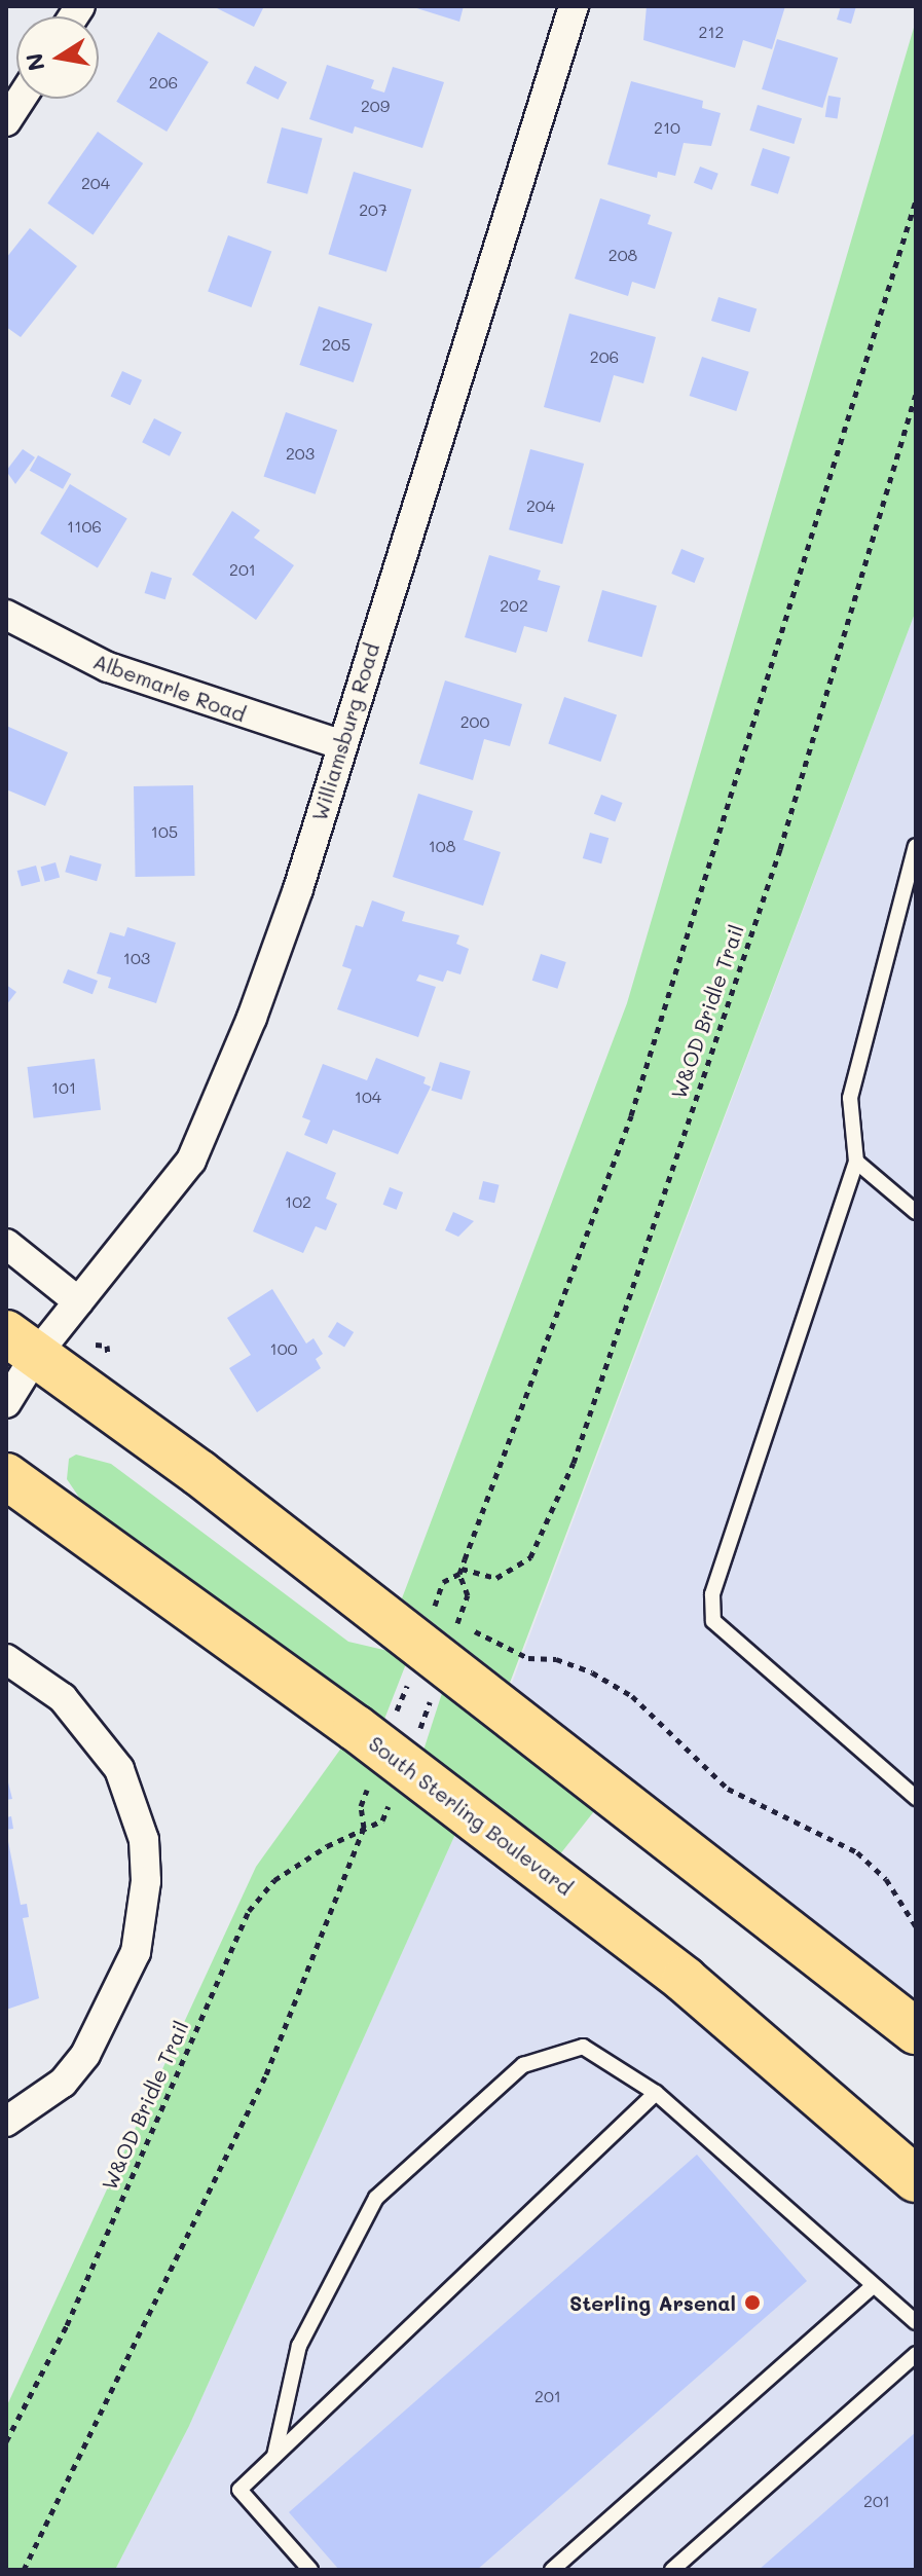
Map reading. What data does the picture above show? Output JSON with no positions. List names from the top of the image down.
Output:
{
  "streets": {
    "main road": ["South Sterling Boulevard"],
    "street": ["Albemarle Road", "Williamsburg Road"],
    "path": ["W&OD Bridle Trail"]
  },
  "crossings": [
    ["Albemarle Road", "Williamsburg Road"]
  ],
  "places": ["Sterling Arsenal"],
  "house_numbers": [
    "212",
    "206",
    "209",
    "210",
    "204",
    "207",
    "208",
    "205",
    "206",
    "203",
    "204",
    "1106",
    "201",
    "202",
    "200",
    "105",
    "108",
    "103",
    "101",
    "104",
    "102",
    "100",
    "201",
    "201"
  ],
  "north": "left"
}
